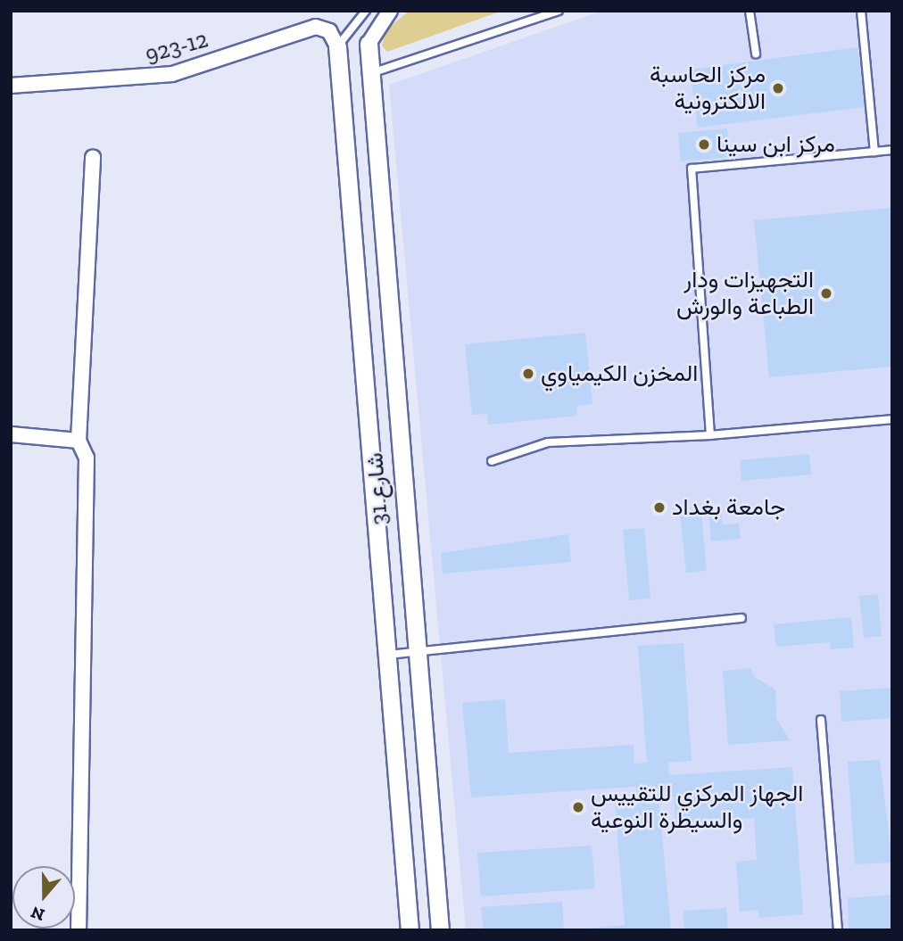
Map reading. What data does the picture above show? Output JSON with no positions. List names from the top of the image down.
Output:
{
  "streets": {
    "street": ["923-12", "شارع 31"]
  },
  "crossings": [
    ["923-12", "شارع 31"]
  ],
  "places": [
    "مركز الحاسبة الالكترونية",
    "مركز ابن سينا",
    "التجهيزات ودار الطباعة والورش",
    "المخزن الكيمياوي",
    "جامعة بغداد",
    "الجهاز المركزي للتقييس والسيطرة النوعية"
  ],
  "north": "bottom"
}
